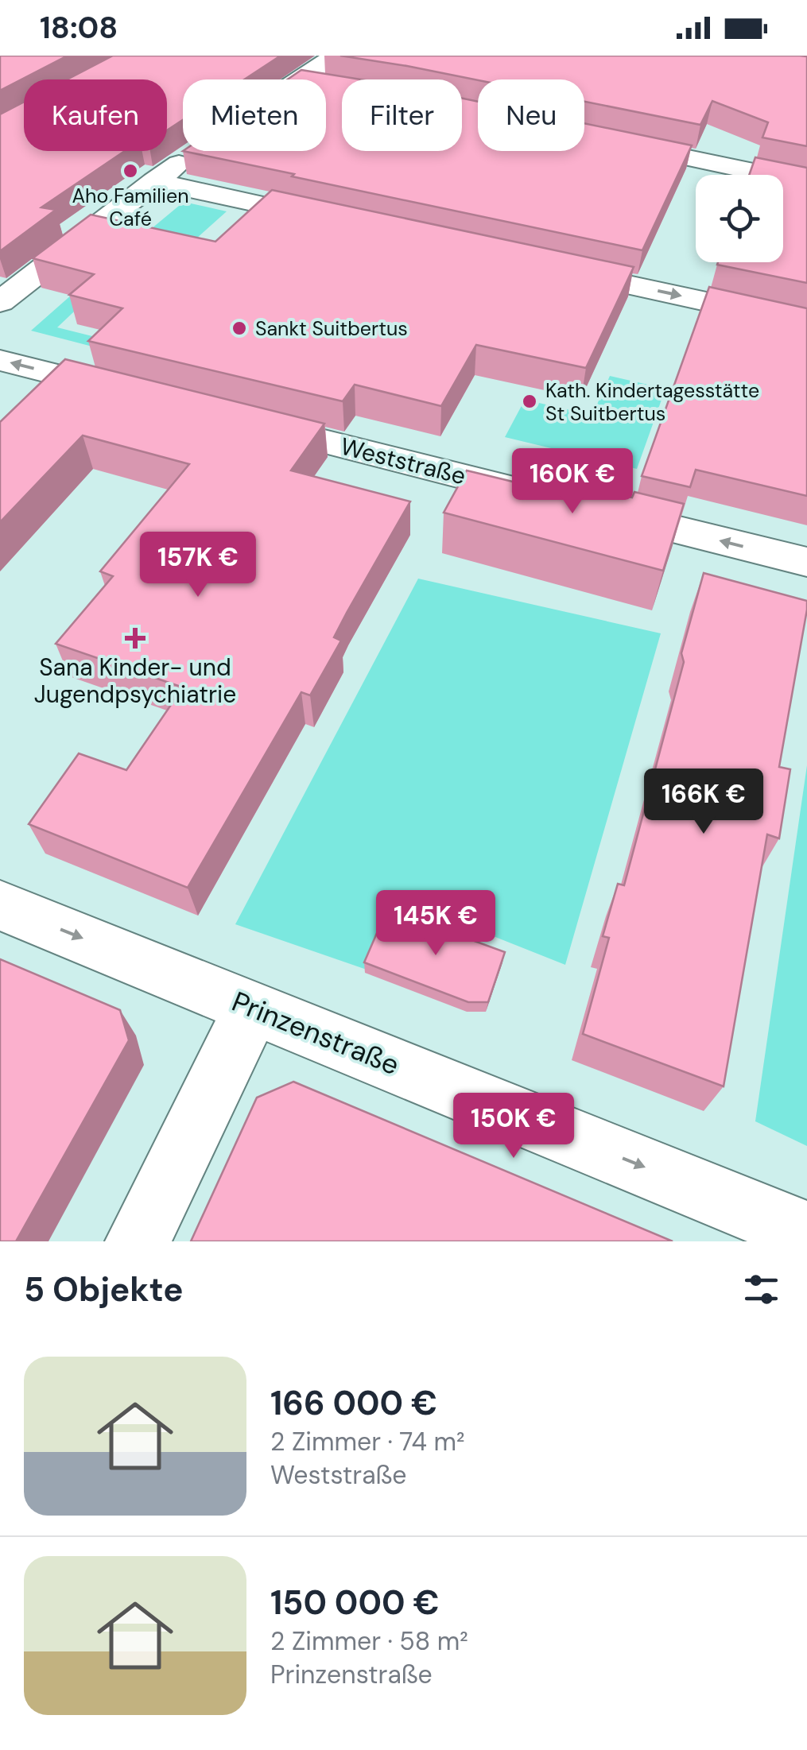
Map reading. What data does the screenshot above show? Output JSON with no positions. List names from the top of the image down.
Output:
{
  "streets": {
    "street": ["Weststraße", "Prinzenstraße"]
  },
  "one_way": ["Prinzenstraße"],
  "places": {
    "other": ["Aho Familien Café", "Sankt Suitbertus", "Kath. Kindertagesstätte St Suitbertus"],
    "health": ["Sana Kinder- und Jugendpsychiatrie"]
  },
  "page": {
    "status": "18:08",
    "chip": [
      "Kaufen",
      "Mieten",
      "Filter",
      "Neu"
    ],
    "price": [
      "160K €",
      "157K €",
      "166K €",
      "145K €",
      "150K €"
    ],
    "heading": "5 Objekte",
    "list": [
      {
        "name": "166 000 €",
        "note": "2 Zimmer · 74 m² · Weststraße"
      },
      {
        "name": "150 000 €",
        "note": "2 Zimmer · 58 m² · Prinzenstraße"
      }
    ]
  }
}
